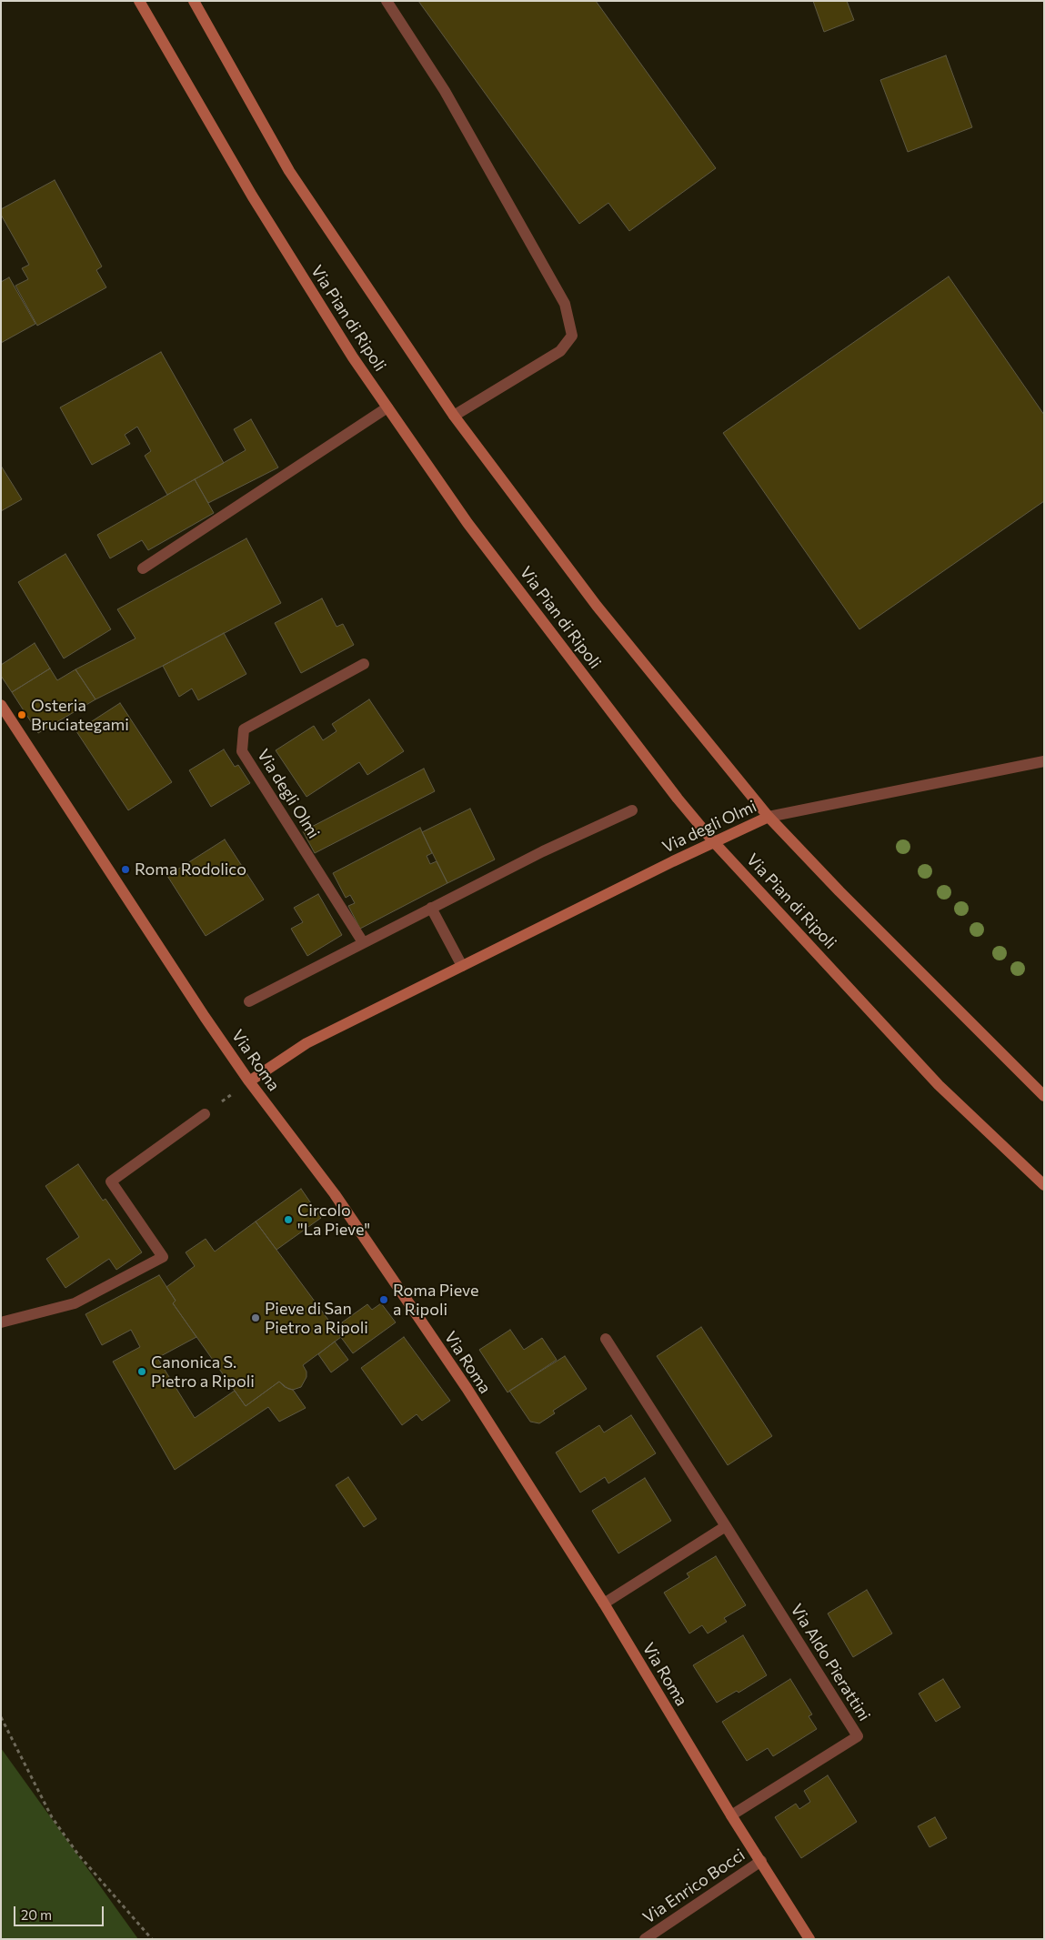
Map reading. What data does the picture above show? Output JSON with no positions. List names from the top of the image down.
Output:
{
  "streets": {
    "main road": ["Via Pian di Ripoli", "Via degli Olmi", "Via Roma"],
    "street": ["Via Aldo Pierattini", "Via Enrico Bocci"]
  },
  "crossings": [
    ["Via Pian di Ripoli", "Via degli Olmi"],
    ["Via degli Olmi", "Via Roma"],
    ["Via Roma", "Via Aldo Pierattini"],
    ["Via Roma", "Via Enrico Bocci"]
  ],
  "places": [
    "Osteria Bruciategami",
    "Roma Rodolico",
    "Circolo \"La Pieve\"",
    "Roma Pieve a Ripoli",
    "Pieve di San Pietro a Ripoli",
    "Canonica S. Pietro a Ripoli"
  ],
  "scale_bar": "20 m"
}
